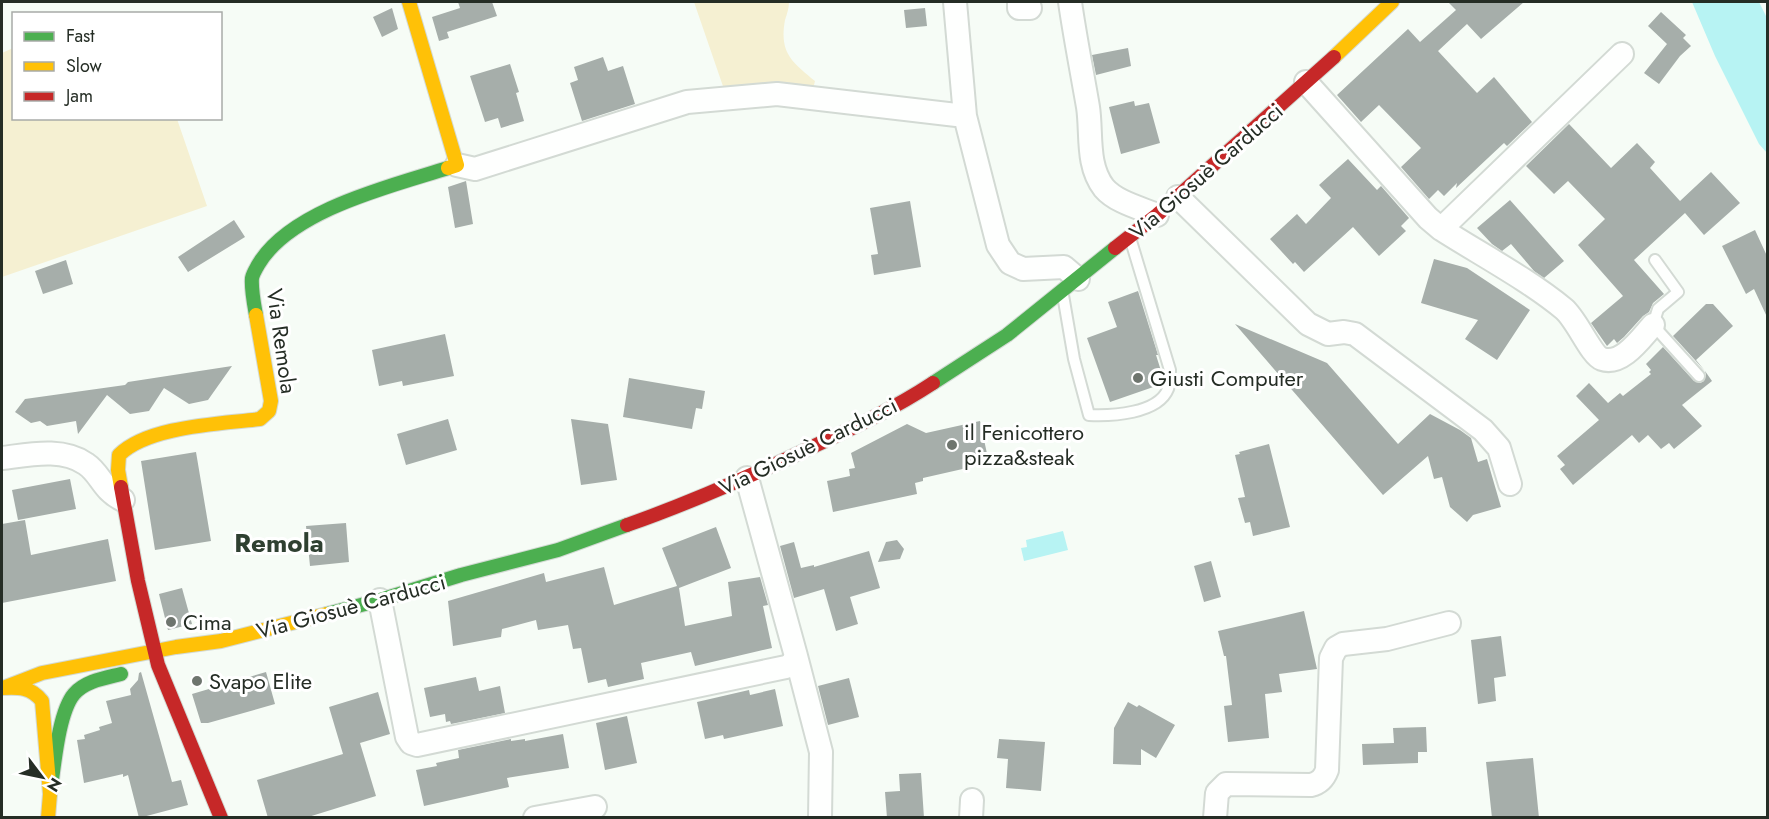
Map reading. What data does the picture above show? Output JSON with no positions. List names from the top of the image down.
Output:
{
  "streets": {
    "main road": ["Via Giosuè Carducci", "Via Remola"]
  },
  "crossings": [
    ["Via Giosuè Carducci", "Via Remola"]
  ],
  "districts": ["Remola"],
  "places": [
    "Giusti Computer",
    "il Fenicottero pizza&steak",
    "Cima",
    "Svapo Elite"
  ],
  "legend": ["Fast", "Slow", "Jam"],
  "north": "bottom right"
}
